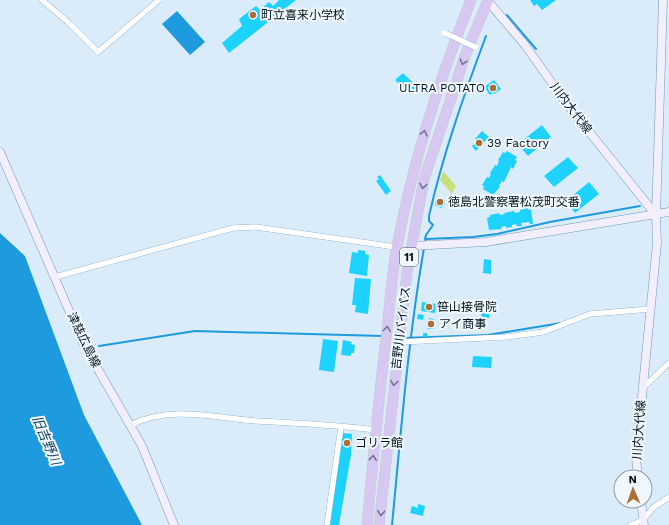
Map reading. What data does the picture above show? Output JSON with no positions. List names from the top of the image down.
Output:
{
  "streets": {
    "highway": ["11", "吉野川バイパス"],
    "main road": ["川内大代線", "津慈広島線"]
  },
  "crossings": [
    ["川内大代線", "吉野川バイパス"]
  ],
  "water": ["旧吉野川"],
  "places": [
    "町立喜来小学校",
    "ULTRA POTATO",
    "39 Factory",
    "徳島北警察署松茂町交番",
    "笹山接骨院",
    "アイ商事",
    "ゴリラ館"
  ],
  "north": "top"
}
